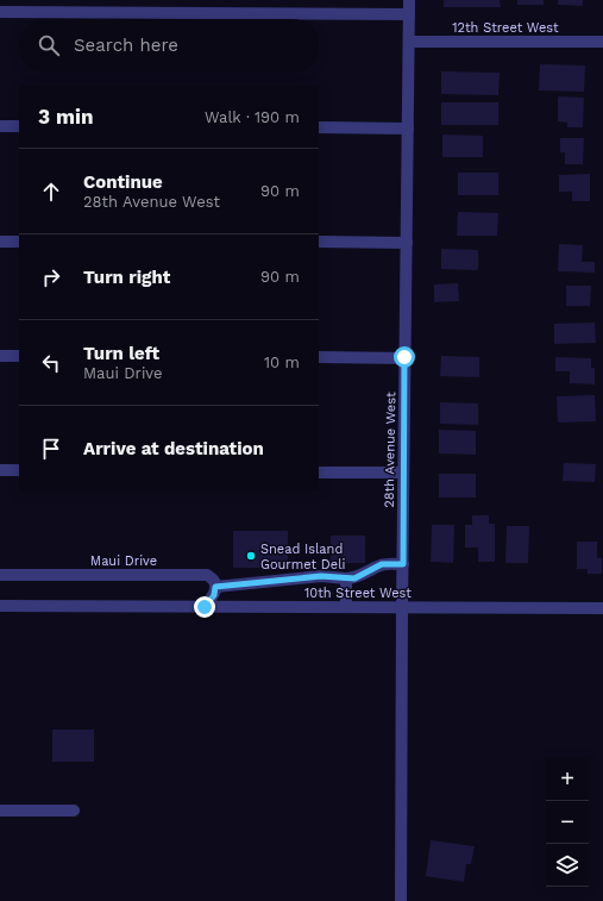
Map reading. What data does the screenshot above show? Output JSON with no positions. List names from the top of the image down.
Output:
{
  "streets": {
    "street": [
      "12th Street West",
      "28th Avenue West",
      "Maui Drive",
      "10th Street West"
    ]
  },
  "crossings": [
    ["12th Street West", "28th Avenue West"],
    ["28th Avenue West", "10th Street West"]
  ],
  "places": ["Snead Island Gourmet Deli"],
  "page": {
    "search": "Search here",
    "heading": ["3 min", "Walk · 190 m"],
    "list": [
      ["Continue", "28th Avenue West", "90 m"],
      ["Turn right", "90 m"],
      ["Turn left", "Maui Drive", "10 m"],
      "Arrive at destination"
    ],
    "map_buttons": ["+", "−"]
  }
}
